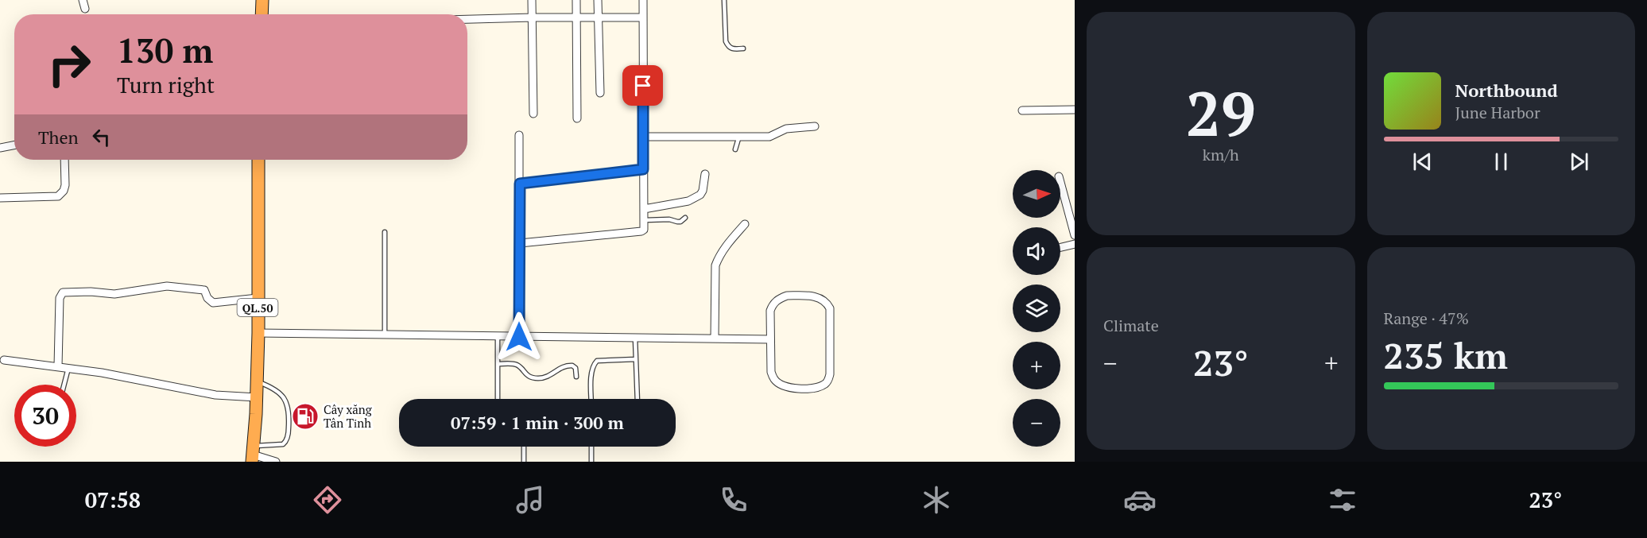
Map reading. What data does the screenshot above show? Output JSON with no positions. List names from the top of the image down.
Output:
{
  "streets": {
    "highway": ["QL.50"]
  },
  "places": {
    "fuel station": ["Cây xăng Tân Tỉnh"]
  },
  "north": "right",
  "page": {
    "tile": [
      ["29", "km/h"],
      "Climate",
      ["Range · 47%", "235 km"]
    ],
    "turn": ["130 m", "Turn right"],
    "song": ["Northbound", "June Harbor"],
    "then": "Then",
    "map_buttons": ["+", "−"],
    "heat": ["−", "23°", "+"],
    "limit": "30",
    "trip": "07:59 · 1 min · 300 m",
    "tabs": ["07:58", "23°"]
  }
}
